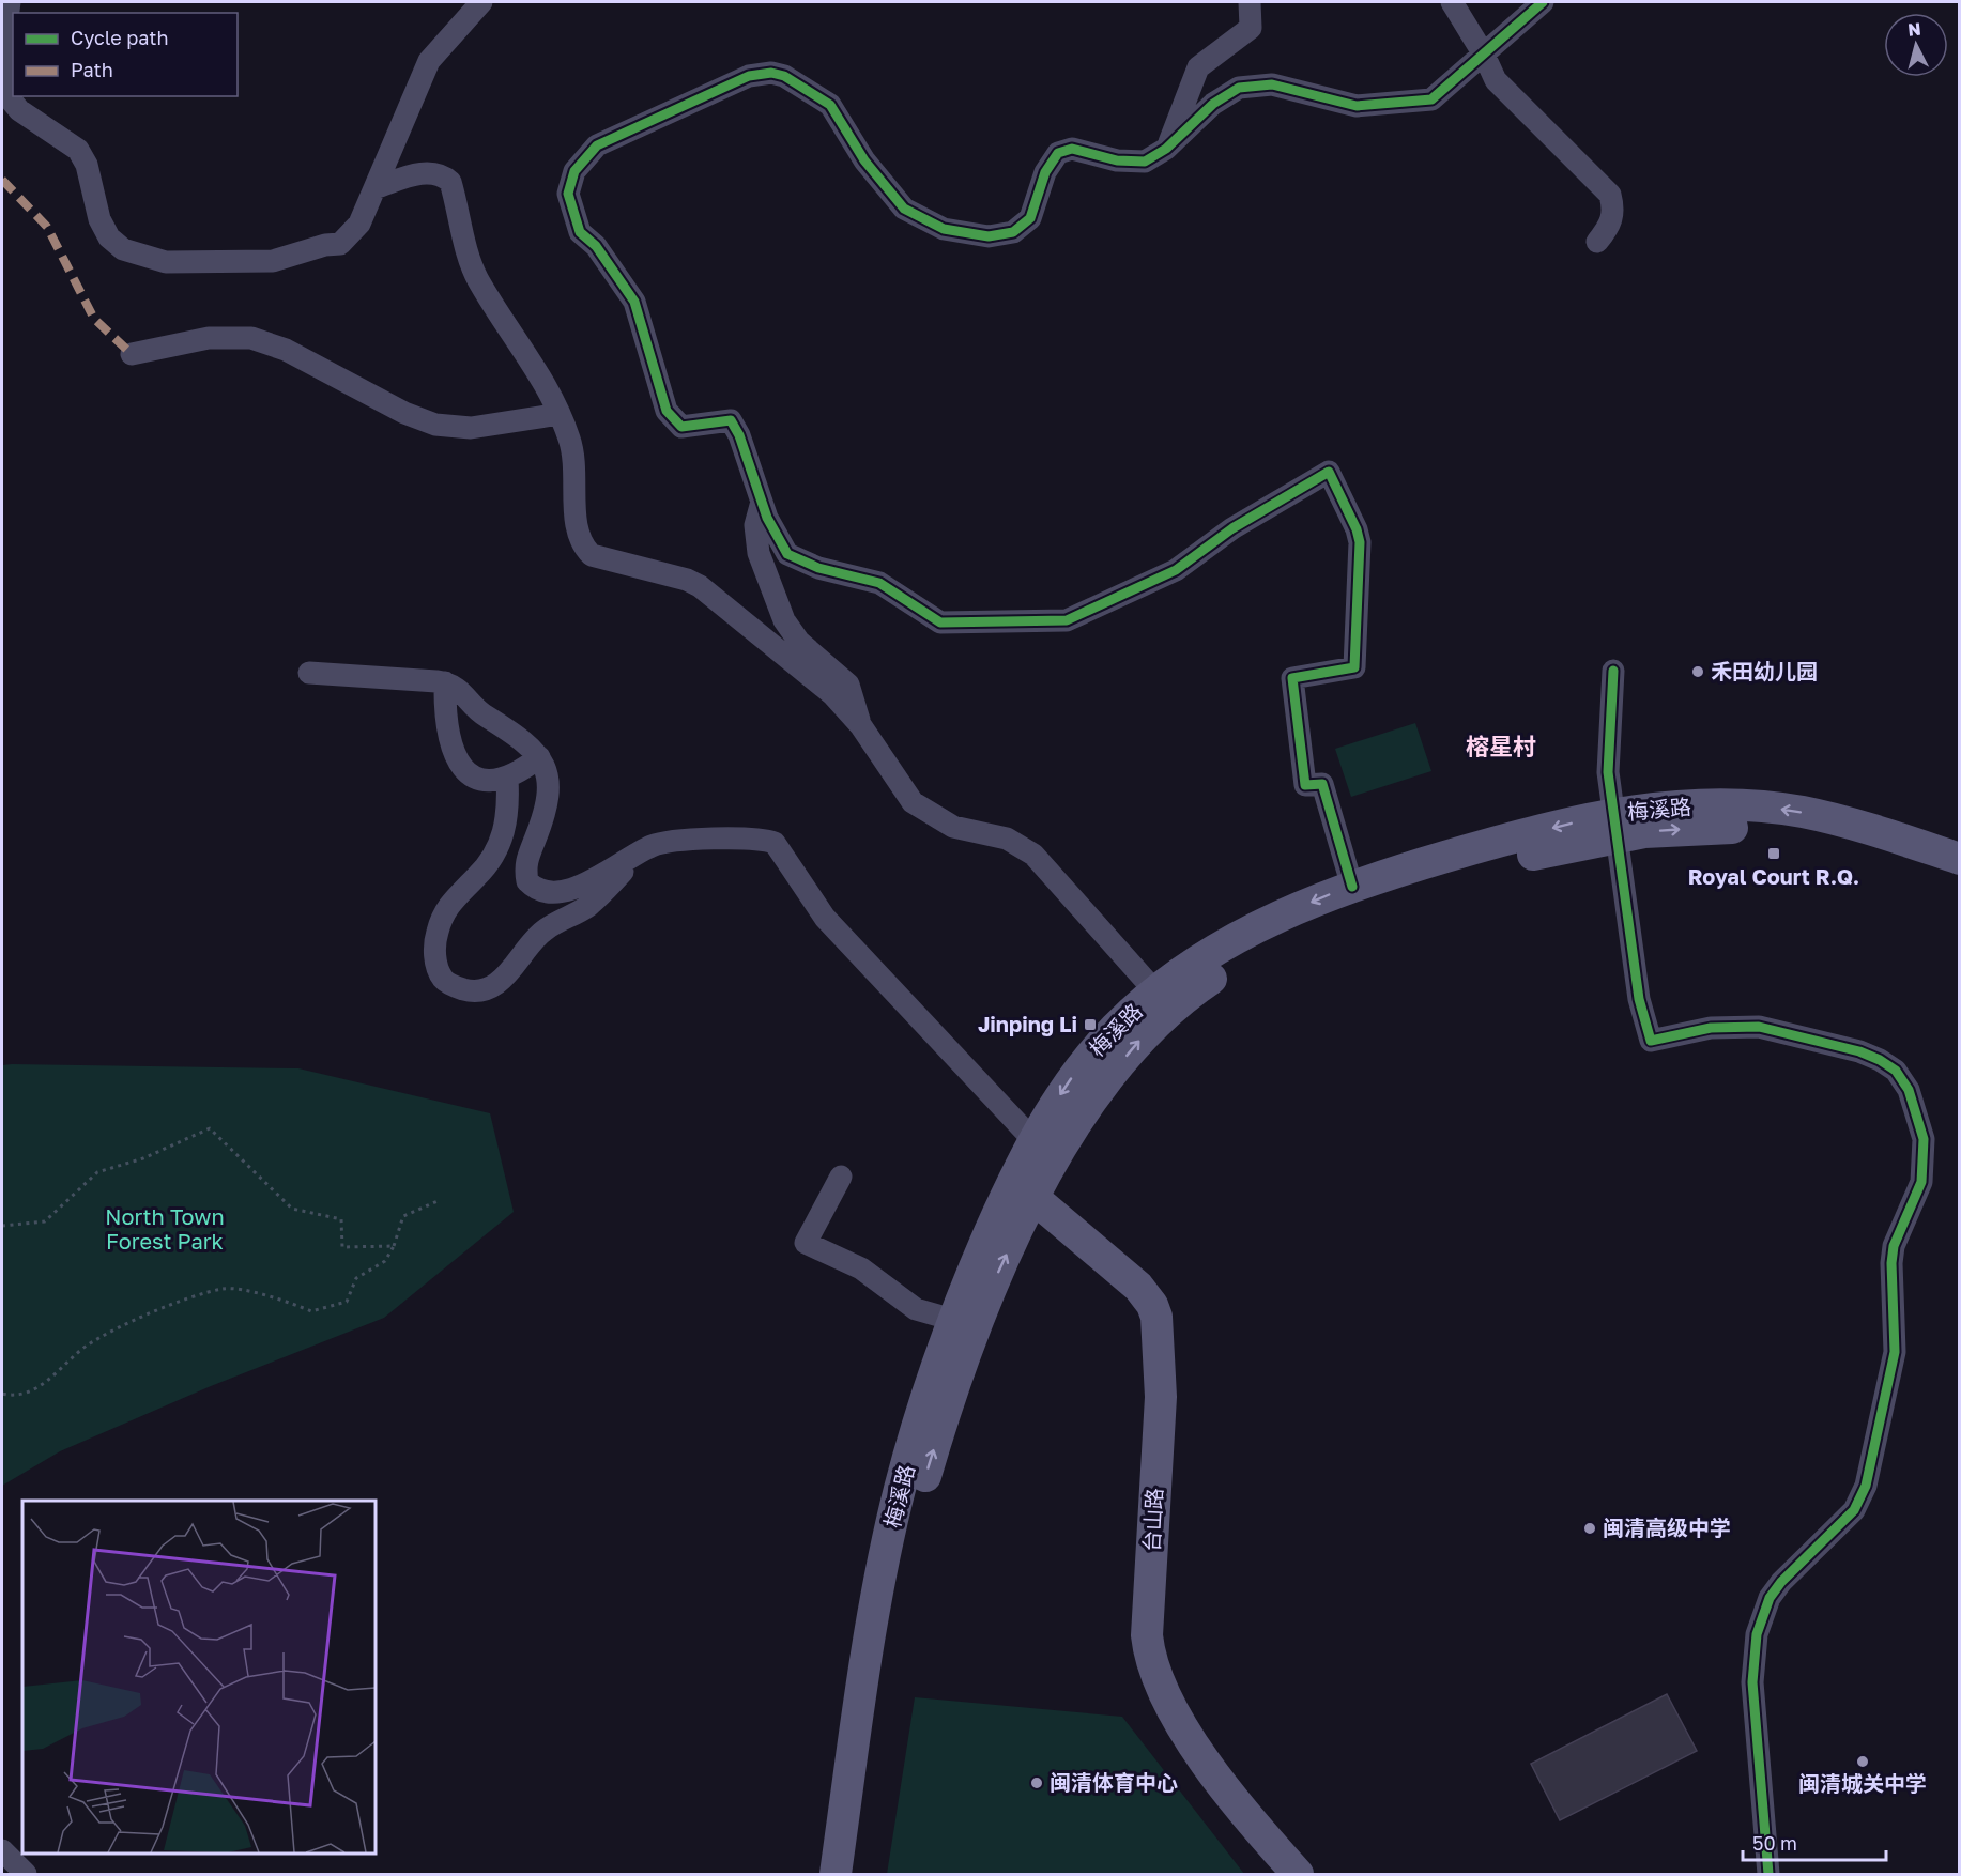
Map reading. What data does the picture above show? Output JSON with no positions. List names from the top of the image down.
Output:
{
  "streets": {
    "main road": ["梅溪路", "台山路"]
  },
  "crossings": [
    ["梅溪路", "台山路"]
  ],
  "districts": ["榕星村"],
  "parks": ["North Town Forest Park"],
  "places": {
    "other": [
      "禾田幼儿园",
      "闽清高级中学",
      "闽清城关中学",
      "闽清体育中心"
    ],
    "transit": ["Royal Court R.Q.", "Jinping Li"]
  },
  "legend": ["Cycle path", "Path"],
  "scale_bar": "50 m",
  "north": "top"
}
